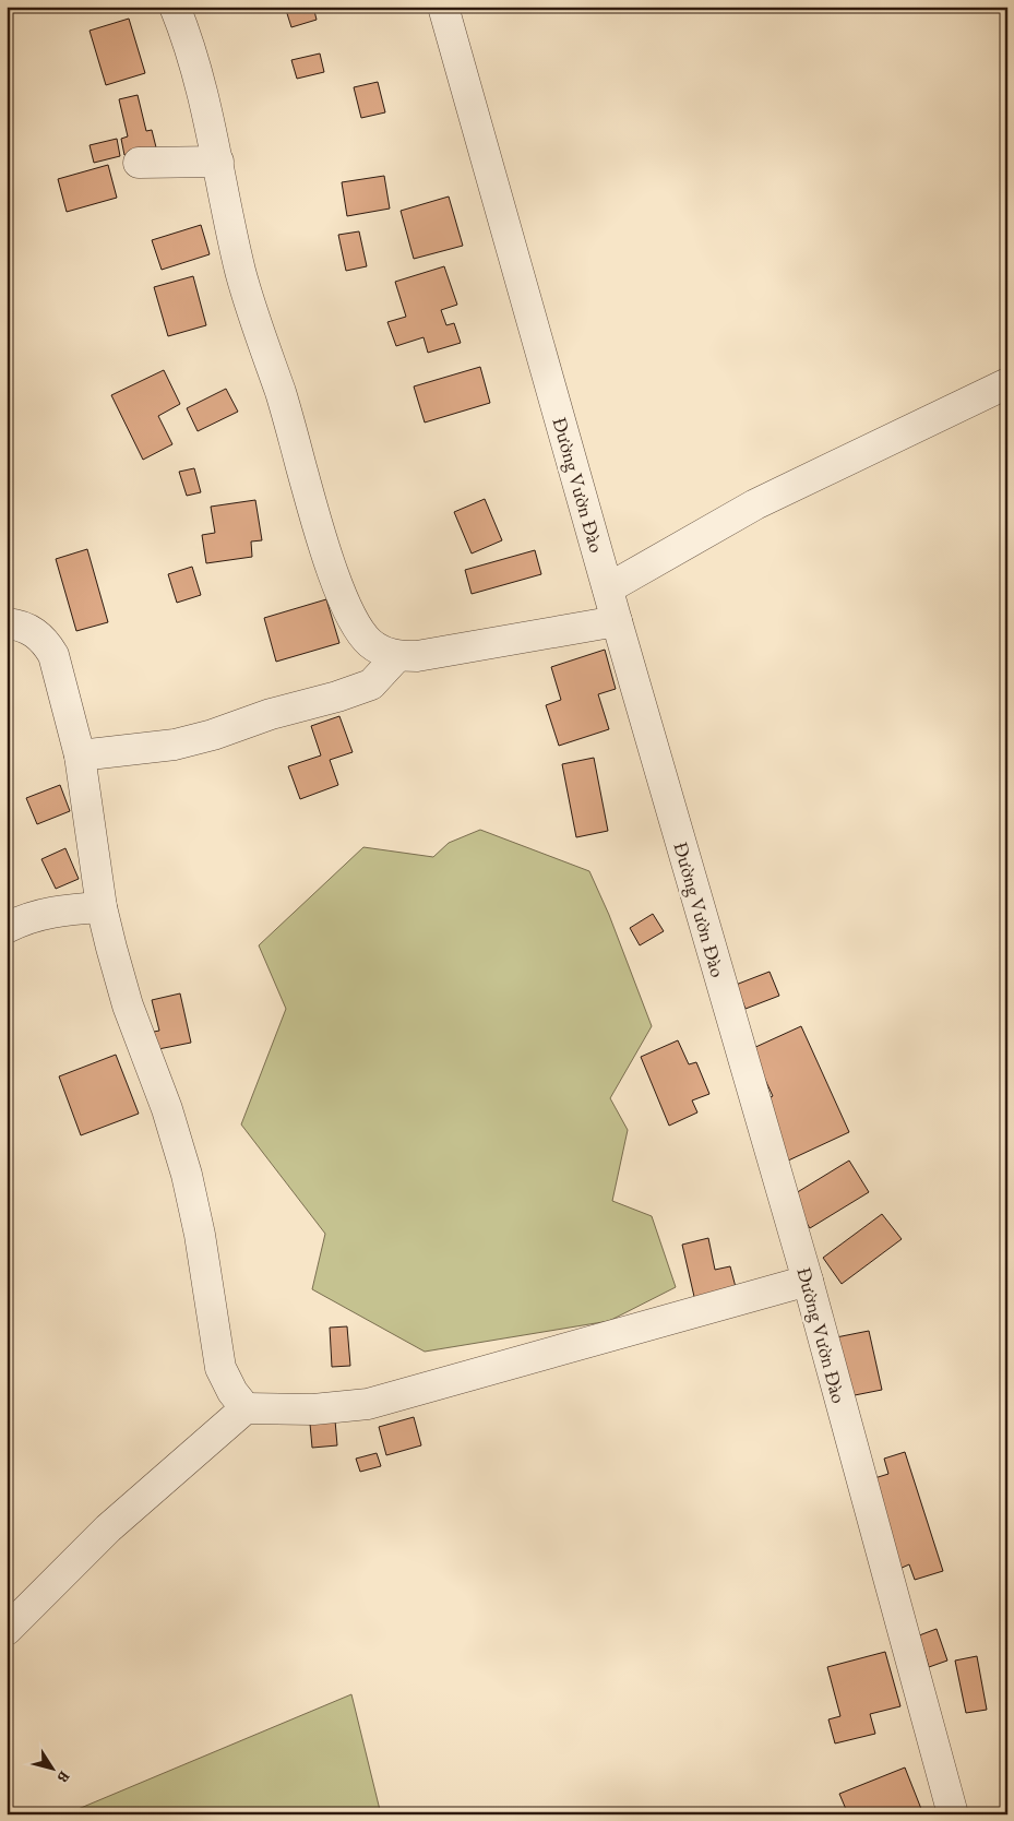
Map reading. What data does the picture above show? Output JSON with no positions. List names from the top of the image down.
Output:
{
  "streets": {
    "street": ["Đường Vườn Đào"]
  },
  "north": "bottom right"
}
